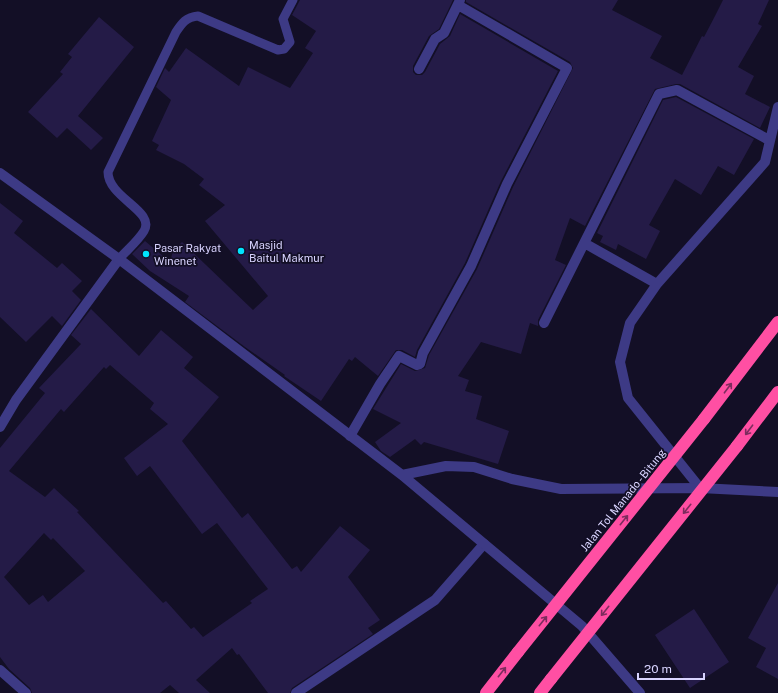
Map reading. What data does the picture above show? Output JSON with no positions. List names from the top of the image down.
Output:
{
  "streets": {
    "highway": ["Jalan Tol Manado - Bitung"]
  },
  "places": ["Masjid Baitul Makmur", "Pasar Rakyat Winenet"],
  "scale_bar": "20 m"
}
